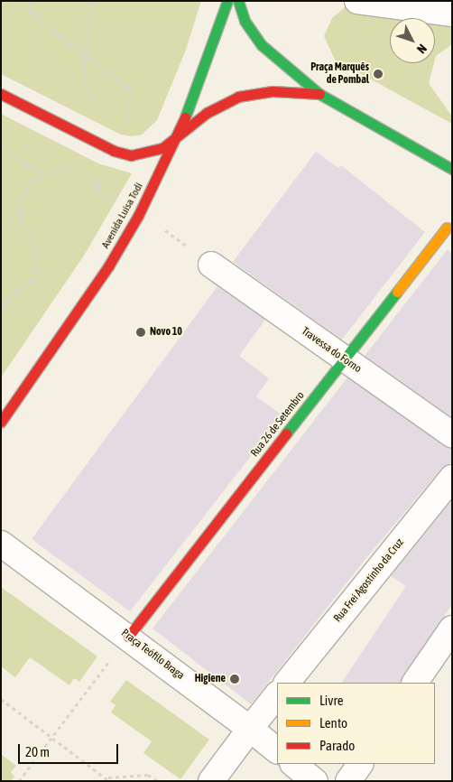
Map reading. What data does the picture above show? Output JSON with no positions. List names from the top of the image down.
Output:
{
  "streets": {
    "main road": ["Avenida Luísa Todi", "Rua 26 de Setembro"],
    "street": ["Travessa do Forno", "Rua Frei Agostinho da Cruz", "Praça Teófilo Braga"]
  },
  "crossings": [
    ["Travessa do Forno", "Rua 26 de Setembro"],
    ["Rua 26 de Setembro", "Praça Teófilo Braga"]
  ],
  "places": ["Praça Marquês de Pombal", "Novo 10", "Higiene"],
  "legend": ["Livre", "Lento", "Parado"],
  "scale_bar": "20 m",
  "north": "bottom right"
}
